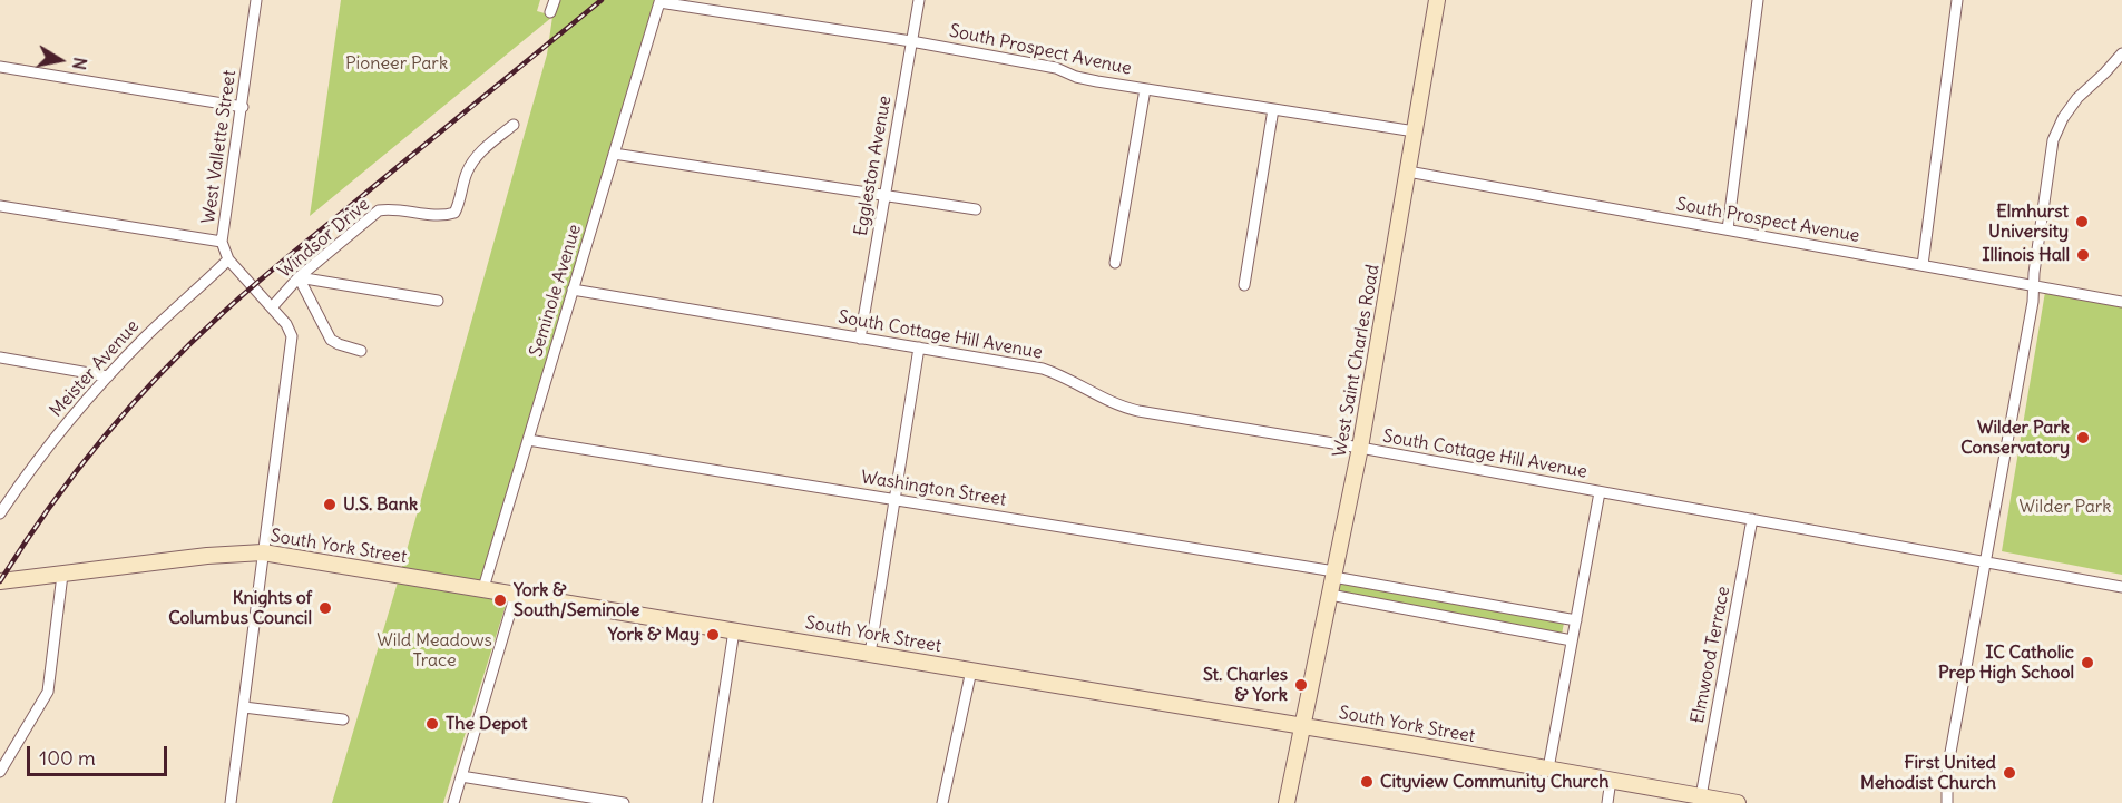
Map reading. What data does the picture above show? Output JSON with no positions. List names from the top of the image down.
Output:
{
  "streets": {
    "main road": ["West Saint Charles Road", "South York Street"],
    "street": [
      "South Prospect Avenue",
      "West Vallette Street",
      "Eggleston Avenue",
      "Windsor Drive",
      "Seminole Avenue",
      "South Cottage Hill Avenue",
      "Meister Avenue",
      "Washington Street",
      "Elmwood Terrace"
    ]
  },
  "crossings": [
    ["South Prospect Avenue", "Eggleston Avenue"],
    ["South Prospect Avenue", "Seminole Avenue"],
    ["South Prospect Avenue", "West Saint Charles Road"],
    ["West Vallette Street", "Windsor Drive"],
    ["West Vallette Street", "Meister Avenue"],
    ["West Vallette Street", "South York Street"],
    ["Eggleston Avenue", "South Cottage Hill Avenue"],
    ["Seminole Avenue", "South Cottage Hill Avenue"],
    ["Seminole Avenue", "Washington Street"],
    ["Seminole Avenue", "South York Street"],
    ["South Cottage Hill Avenue", "West Saint Charles Road"],
    ["South Cottage Hill Avenue", "Elmwood Terrace"],
    ["West Saint Charles Road", "Washington Street"],
    ["West Saint Charles Road", "South York Street"],
    ["South York Street", "Elmwood Terrace"]
  ],
  "parks": ["Pioneer Park", "Wilder Park", "Wild Meadows Trace"],
  "places": [
    "Elmhurst University",
    "Illinois Hall",
    "Wilder Park Conservatory",
    "U.S. Bank",
    "York & South/Seminole",
    "Knights of Columbus Council",
    "York & May",
    "IC Catholic Prep High School",
    "St. Charles & York",
    "The Depot",
    "First United Mehodist Church",
    "Cityview Community Church"
  ],
  "scale_bar": "100 m",
  "north": "right"
}
